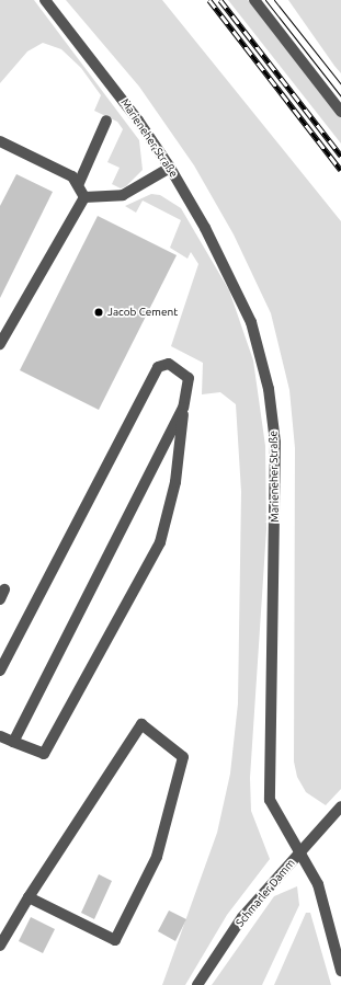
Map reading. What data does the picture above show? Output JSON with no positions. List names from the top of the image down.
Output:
{
  "streets": {
    "street": ["Marieneher Straße", "Schmarler Damm"]
  },
  "crossings": [
    ["Marieneher Straße", "Schmarler Damm"]
  ],
  "places": ["Jacob Cement"]
}
